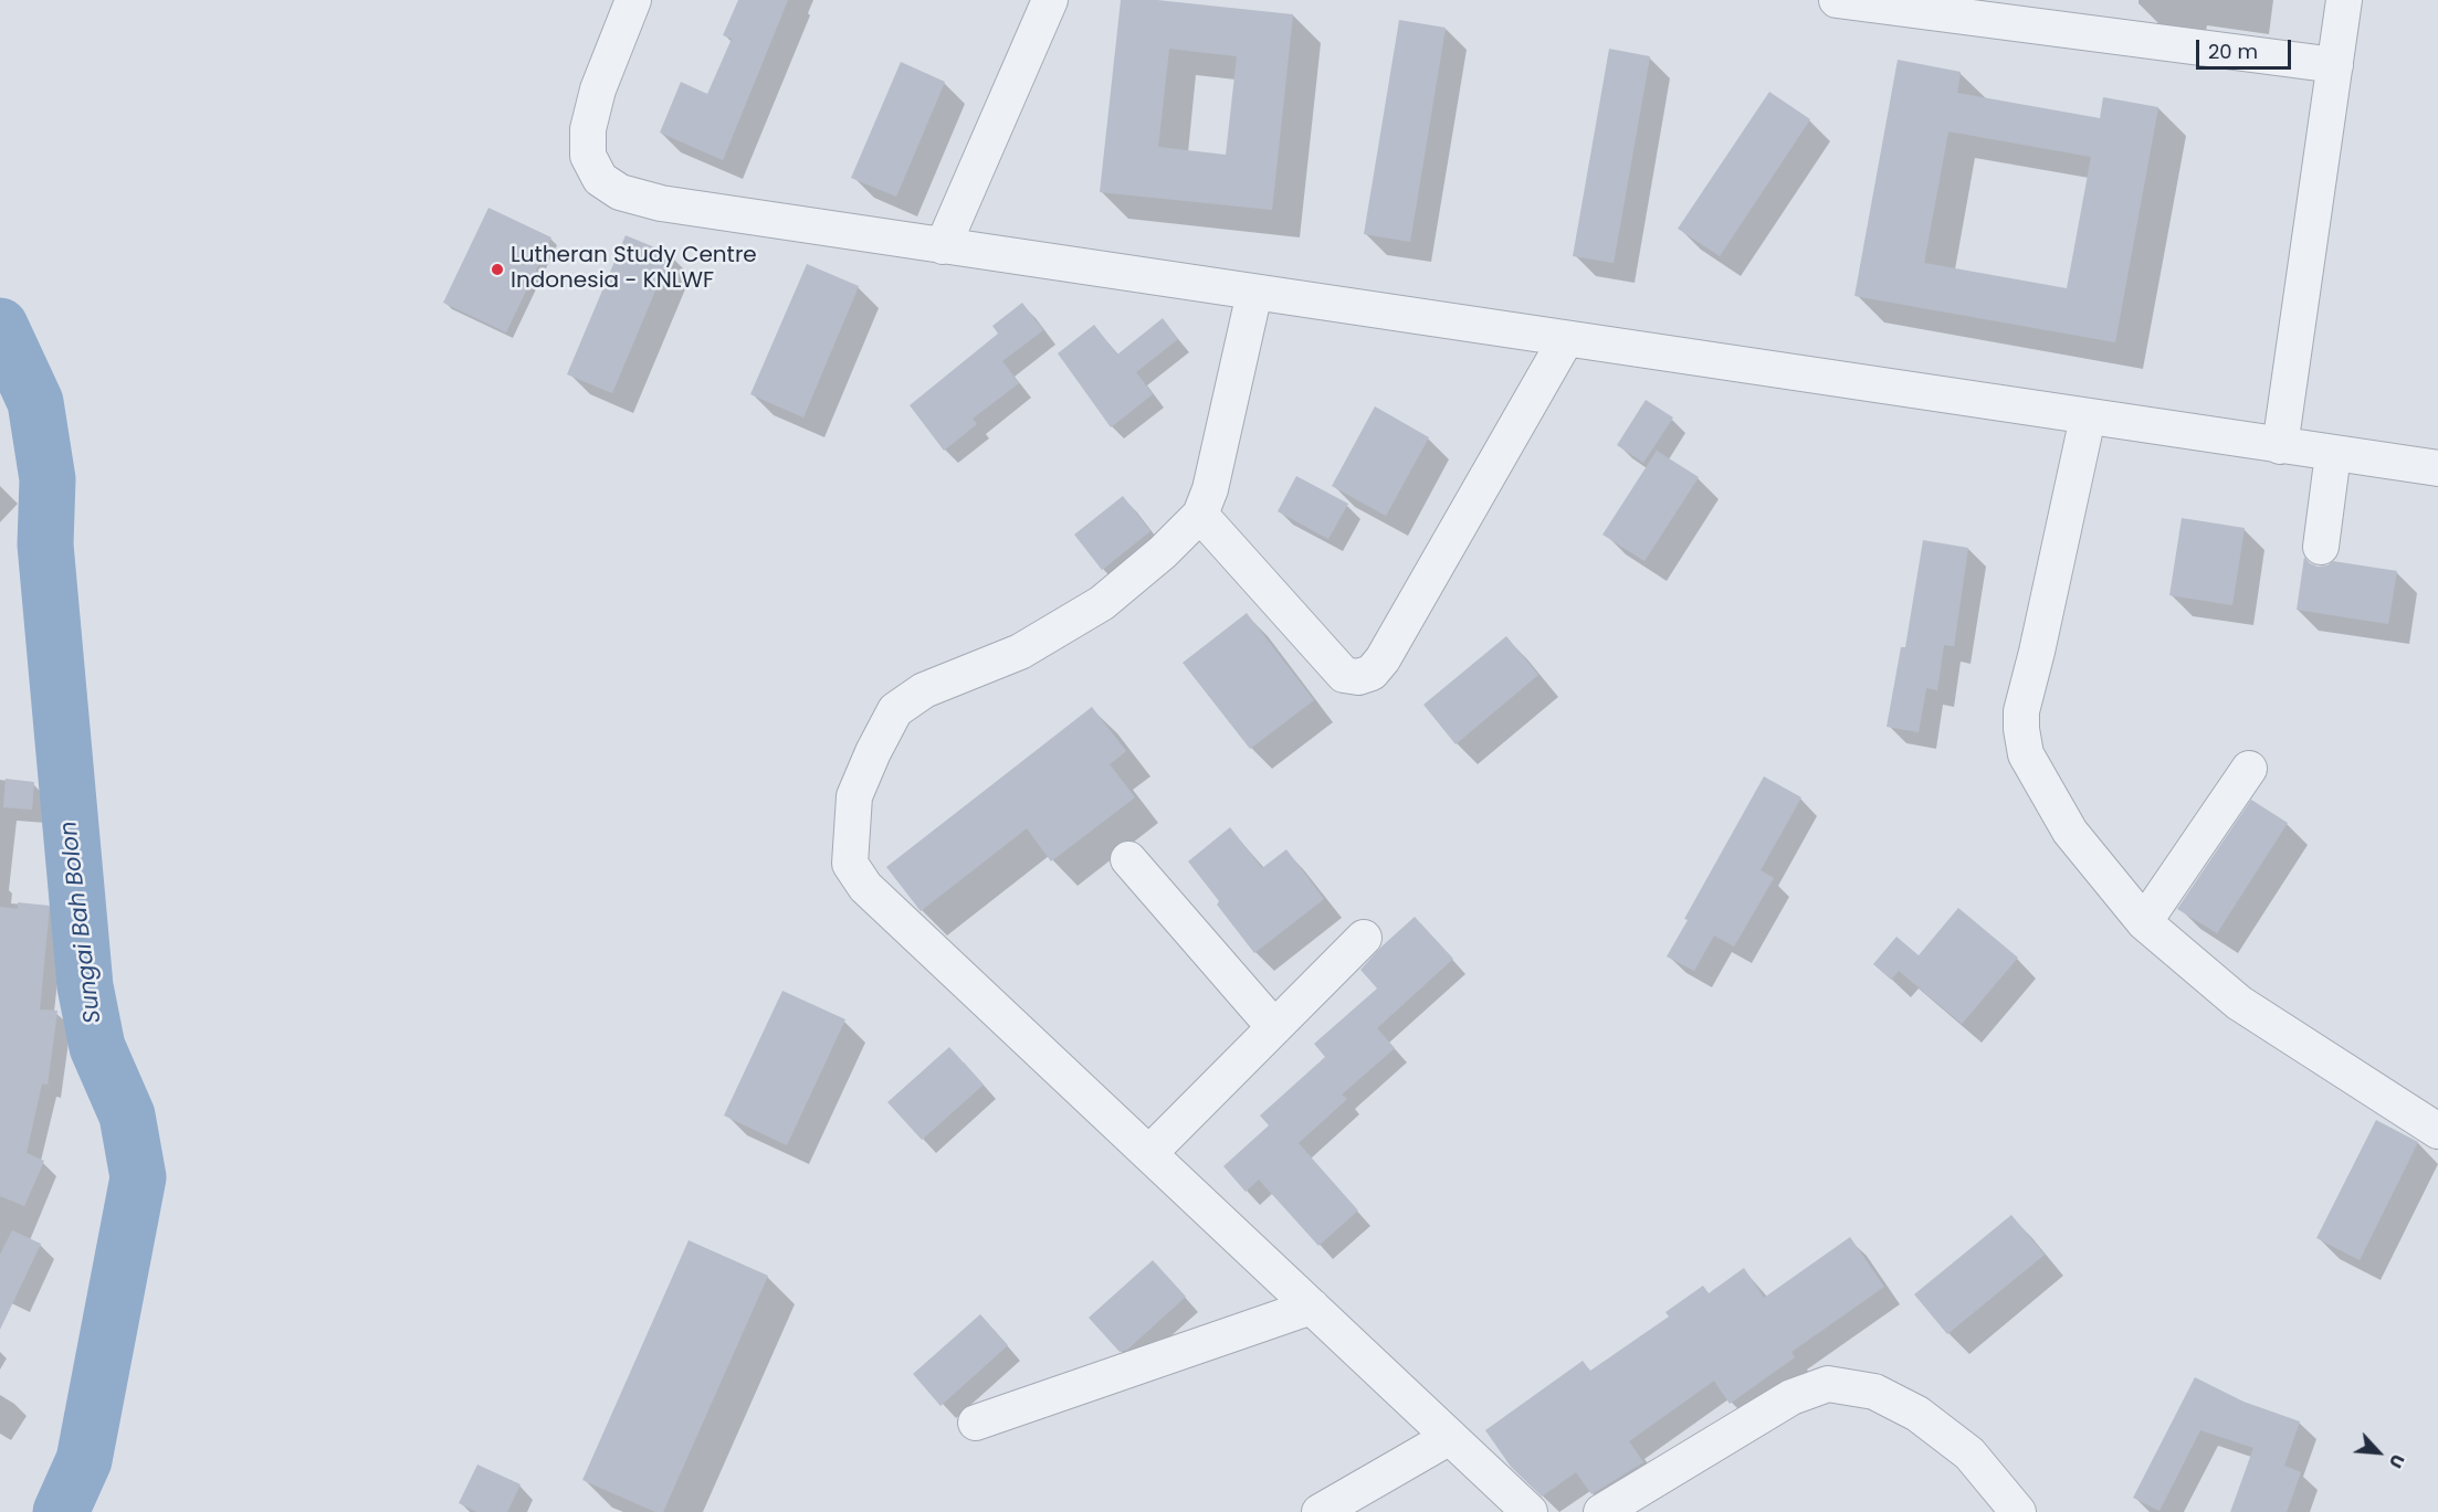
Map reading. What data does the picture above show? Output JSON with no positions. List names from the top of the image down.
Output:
{
  "water": ["Sungai Bah Bolon"],
  "places": ["Lutheran Study Centre Indonesia - KNLWF"],
  "scale_bar": "20 m",
  "north": "bottom right"
}
